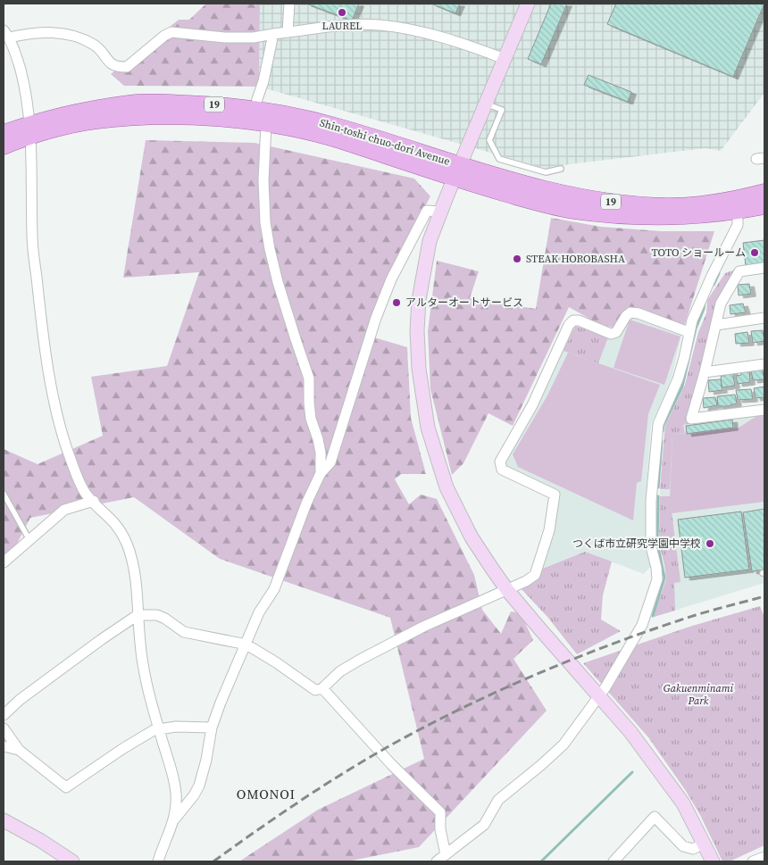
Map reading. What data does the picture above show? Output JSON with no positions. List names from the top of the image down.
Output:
{
  "streets": {
    "main road": ["19", "Shin-toshi chuo-dori Avenue"]
  },
  "districts": ["OMONOI"],
  "parks": ["Gakuenminami Park"],
  "places": [
    "LAUREL",
    "TOTO ショールーム",
    "STEAK HOROBASHA",
    "アルターオートサービス",
    "つくば市立研究学園中学校"
  ]
}
